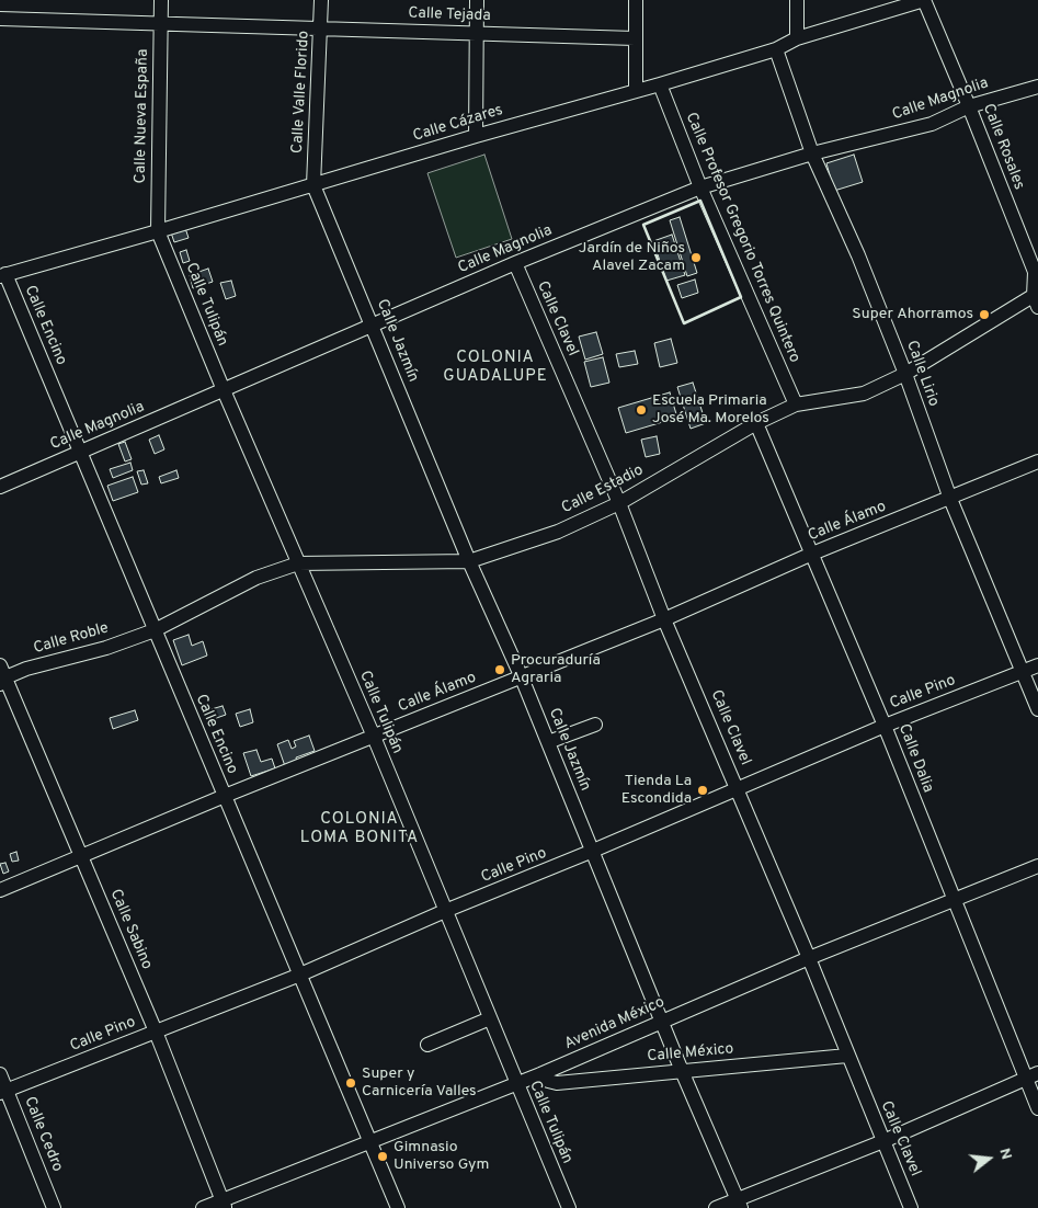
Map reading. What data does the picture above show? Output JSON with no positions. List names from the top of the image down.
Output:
{
  "streets": {
    "street": [
      "Calle Tejada",
      "Calle Valle Florido",
      "Calle Magnolia",
      "Calle Nueva España",
      "Calle Cázares",
      "Calle Rosales",
      "Calle Profesor Gregorio Torres Quintero",
      "Calle Tulipán",
      "Calle Clavel",
      "Calle Encino",
      "Calle Jazmín",
      "Calle Lirio",
      "Calle Estadio",
      "Calle Álamo",
      "Calle Roble",
      "Calle Pino",
      "Calle Dalia",
      "Calle Sabino",
      "Avenida México",
      "Calle México",
      "Calle Cedro"
    ]
  },
  "crossings": [
    ["Calle Tejada", "Calle Valle Florido"],
    ["Calle Tejada", "Calle Nueva España"],
    ["Calle Valle Florido", "Calle Cázares"],
    ["Calle Valle Florido", "Calle Jazmín"],
    ["Calle Magnolia", "Calle Rosales"],
    ["Calle Magnolia", "Calle Profesor Gregorio Torres Quintero"],
    ["Calle Magnolia", "Calle Tulipán"],
    ["Calle Magnolia", "Calle Clavel"],
    ["Calle Magnolia", "Calle Encino"],
    ["Calle Magnolia", "Calle Jazmín"],
    ["Calle Magnolia", "Calle Lirio"],
    ["Calle Nueva España", "Calle Cázares"],
    ["Calle Nueva España", "Calle Tulipán"],
    ["Calle Cázares", "Calle Rosales"],
    ["Calle Cázares", "Calle Profesor Gregorio Torres Quintero"],
    ["Calle Cázares", "Calle Tulipán"],
    ["Calle Cázares", "Calle Encino"],
    ["Calle Cázares", "Calle Jazmín"],
    ["Calle Cázares", "Calle Lirio"],
    ["Calle Rosales", "Calle Estadio"],
    ["Calle Profesor Gregorio Torres Quintero", "Calle Estadio"],
    ["Calle Tulipán", "Calle Estadio"],
    ["Calle Tulipán", "Calle Álamo"],
    ["Calle Tulipán", "Calle Pino"],
    ["Calle Tulipán", "Avenida México"],
    ["Calle Clavel", "Calle Estadio"],
    ["Calle Clavel", "Calle Álamo"],
    ["Calle Clavel", "Calle Pino"],
    ["Calle Clavel", "Avenida México"],
    ["Calle Clavel", "Calle México"],
    ["Calle Encino", "Calle Estadio"],
    ["Calle Encino", "Calle Álamo"],
    ["Calle Encino", "Calle Roble"],
    ["Calle Encino", "Calle Pino"],
    ["Calle Encino", "Avenida México"],
    ["Calle Jazmín", "Calle Estadio"],
    ["Calle Jazmín", "Calle Álamo"],
    ["Calle Jazmín", "Calle Pino"],
    ["Calle Jazmín", "Avenida México"],
    ["Calle Jazmín", "Calle México"],
    ["Calle Lirio", "Calle Estadio"],
    ["Calle Lirio", "Calle Álamo"],
    ["Calle Lirio", "Calle Pino"],
    ["Calle Estadio", "Calle Roble"],
    ["Calle Estadio", "Calle Dalia"],
    ["Calle Álamo", "Calle Dalia"],
    ["Calle Álamo", "Calle Sabino"],
    ["Calle Roble", "Calle Sabino"],
    ["Calle Pino", "Calle Dalia"],
    ["Calle Pino", "Calle Sabino"],
    ["Calle Pino", "Calle Cedro"],
    ["Calle Dalia", "Avenida México"],
    ["Calle Sabino", "Avenida México"],
    ["Avenida México", "Calle México"]
  ],
  "districts": ["COLONIA GUADALUPE", "COLONIA LOMA BONITA"],
  "places": [
    "Jardín de Niños Alavel Zacam",
    "Super Ahorramos",
    "Escuela Primaria José Ma. Morelos",
    "Procuraduría Agraria",
    "Tienda La Escondida",
    "Super y Carnicería Valles",
    "Gimnasio Universo Gym"
  ],
  "north": "right"
}
